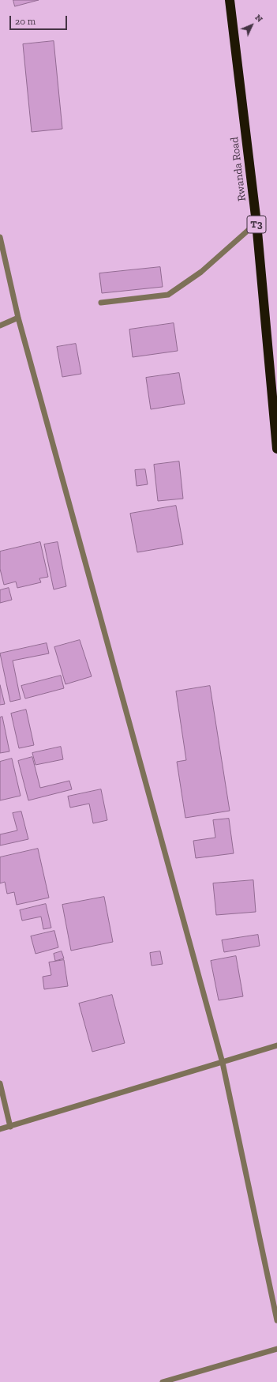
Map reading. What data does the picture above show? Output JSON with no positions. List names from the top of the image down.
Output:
{
  "streets": {
    "highway": ["Rwanda Road", "T3"]
  },
  "scale_bar": "20 m",
  "north": "top right"
}
